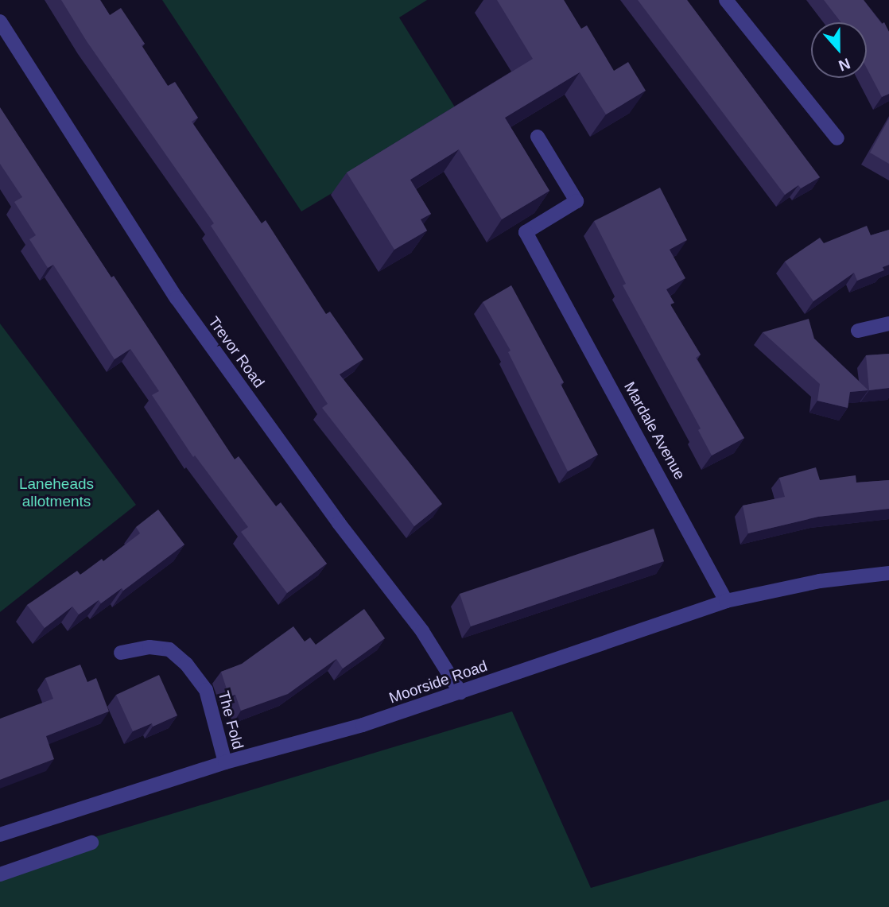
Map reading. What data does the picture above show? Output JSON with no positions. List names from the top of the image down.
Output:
{
  "streets": {
    "street": [
      "Trevor Road",
      "Mardale Avenue",
      "Moorside Road",
      "The Fold"
    ]
  },
  "crossings": [
    ["Trevor Road", "Moorside Road"],
    ["Mardale Avenue", "Moorside Road"],
    ["Moorside Road", "The Fold"]
  ],
  "parks": ["Laneheads allotments"],
  "north": "bottom"
}
